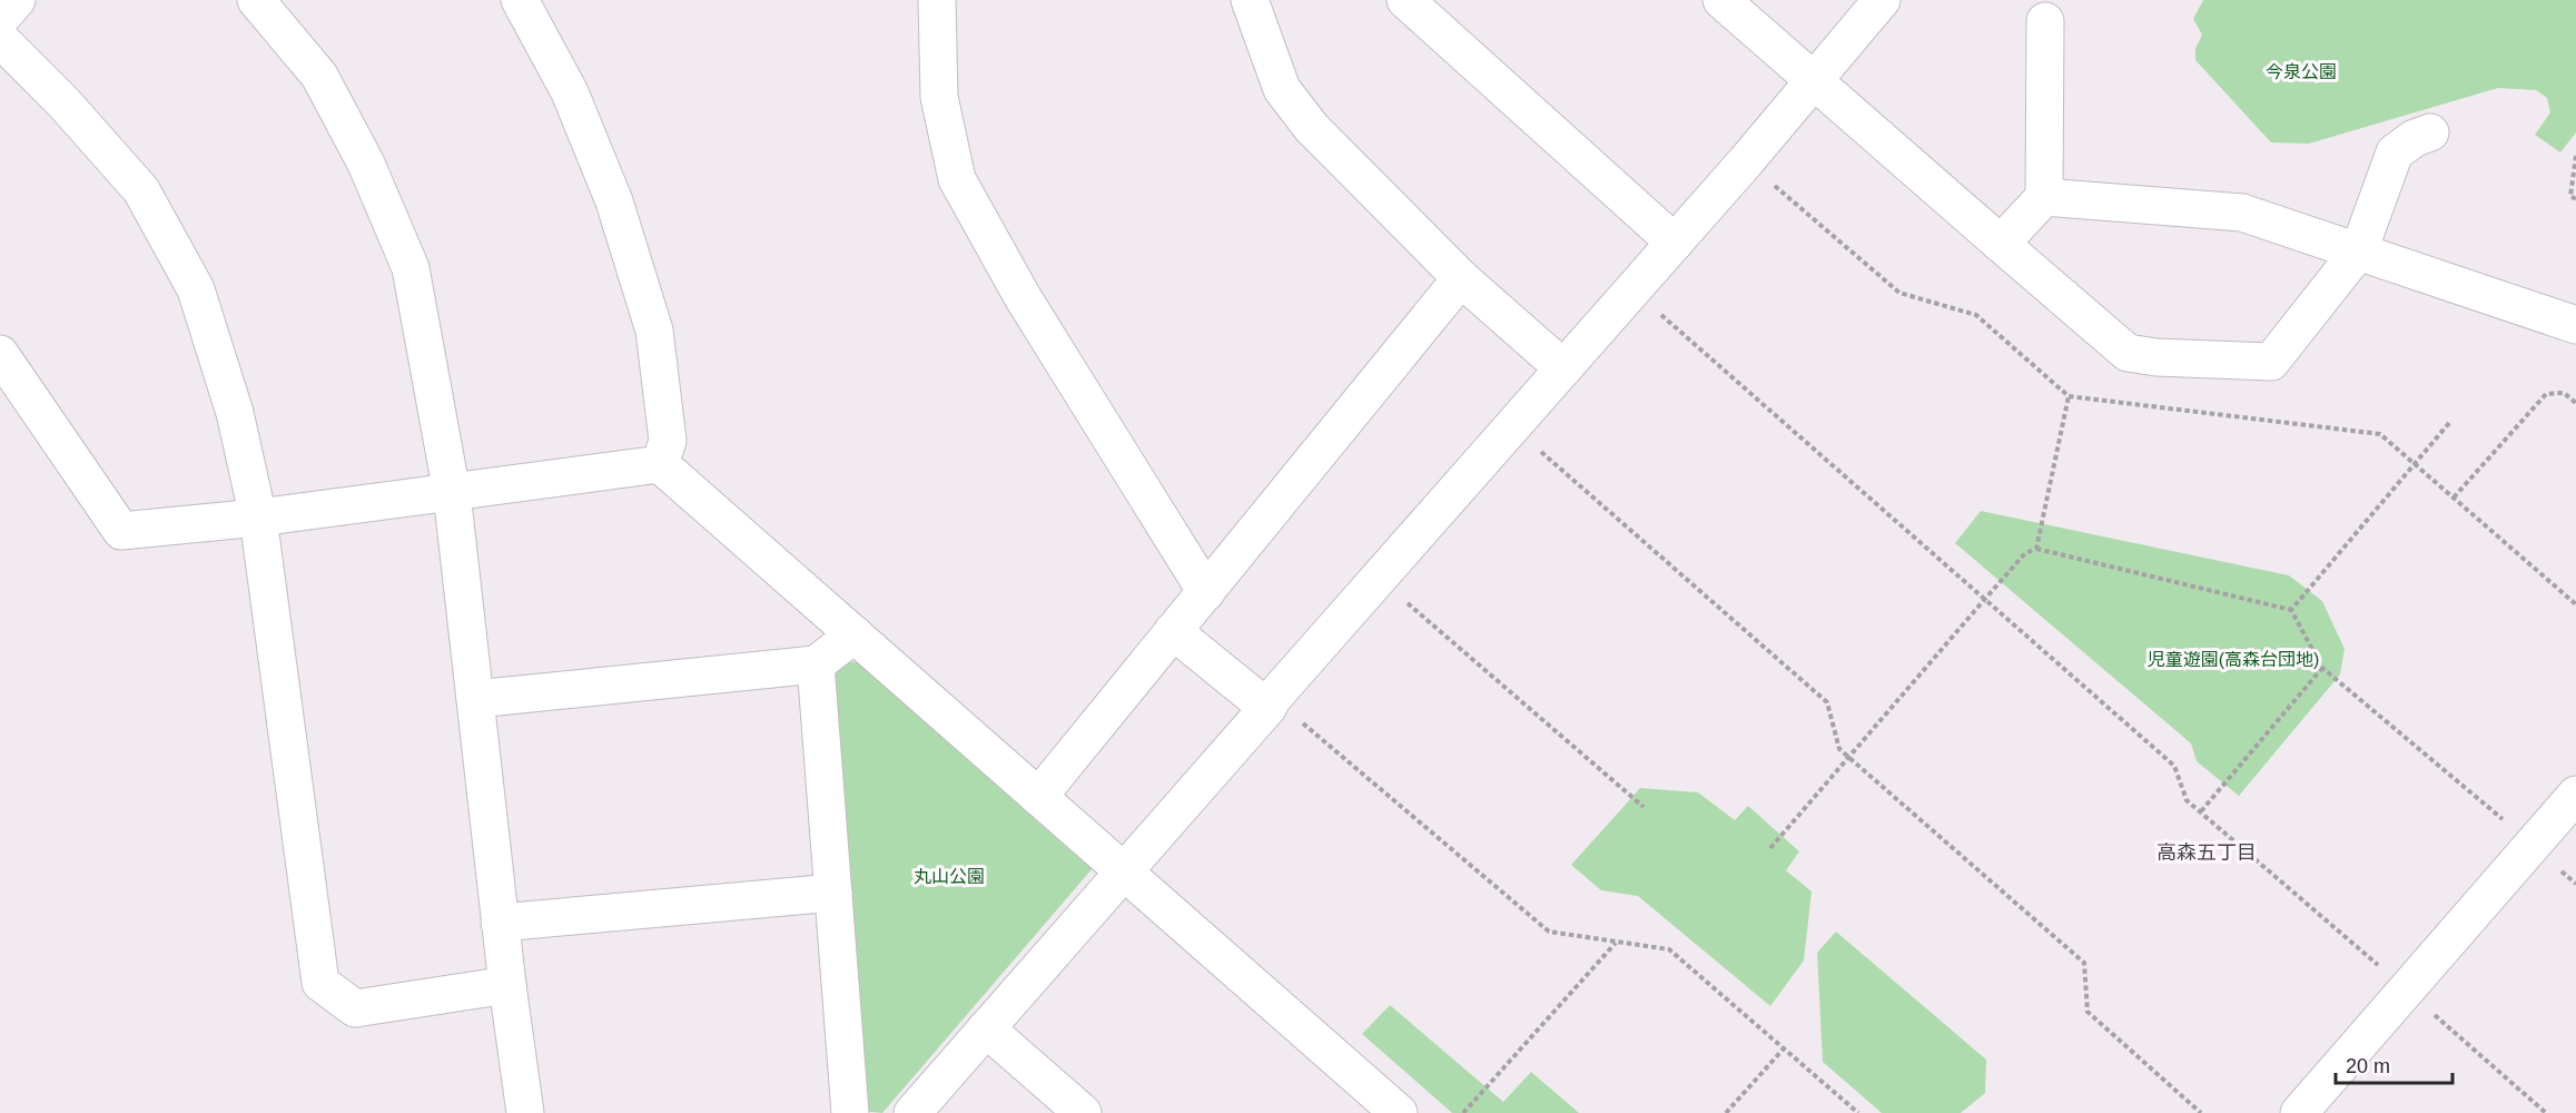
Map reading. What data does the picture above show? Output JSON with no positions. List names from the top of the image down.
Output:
{
  "districts": ["高森五丁目"],
  "parks": ["今泉公園", "児童遊園(高森台団地)", "丸山公園"],
  "scale_bar": "20 m"
}
